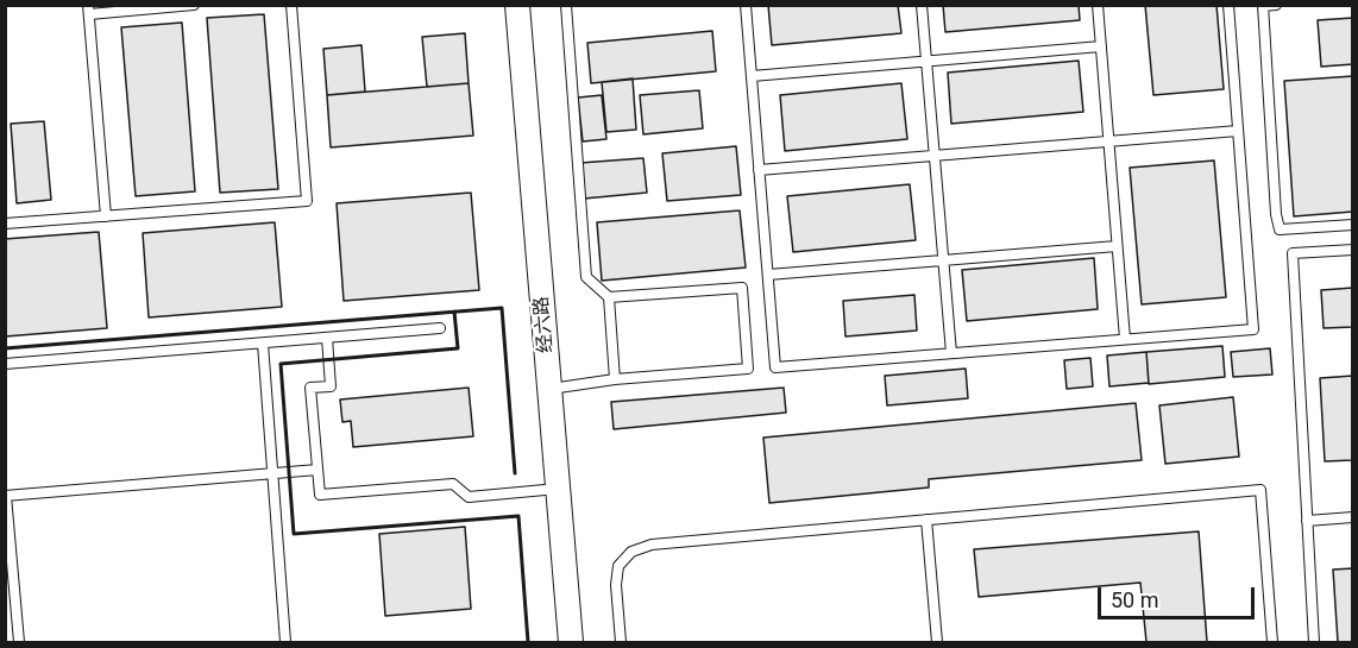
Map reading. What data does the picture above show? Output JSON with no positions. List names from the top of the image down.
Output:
{
  "streets": {
    "street": ["经六路"]
  },
  "scale_bar": "50 m"
}
